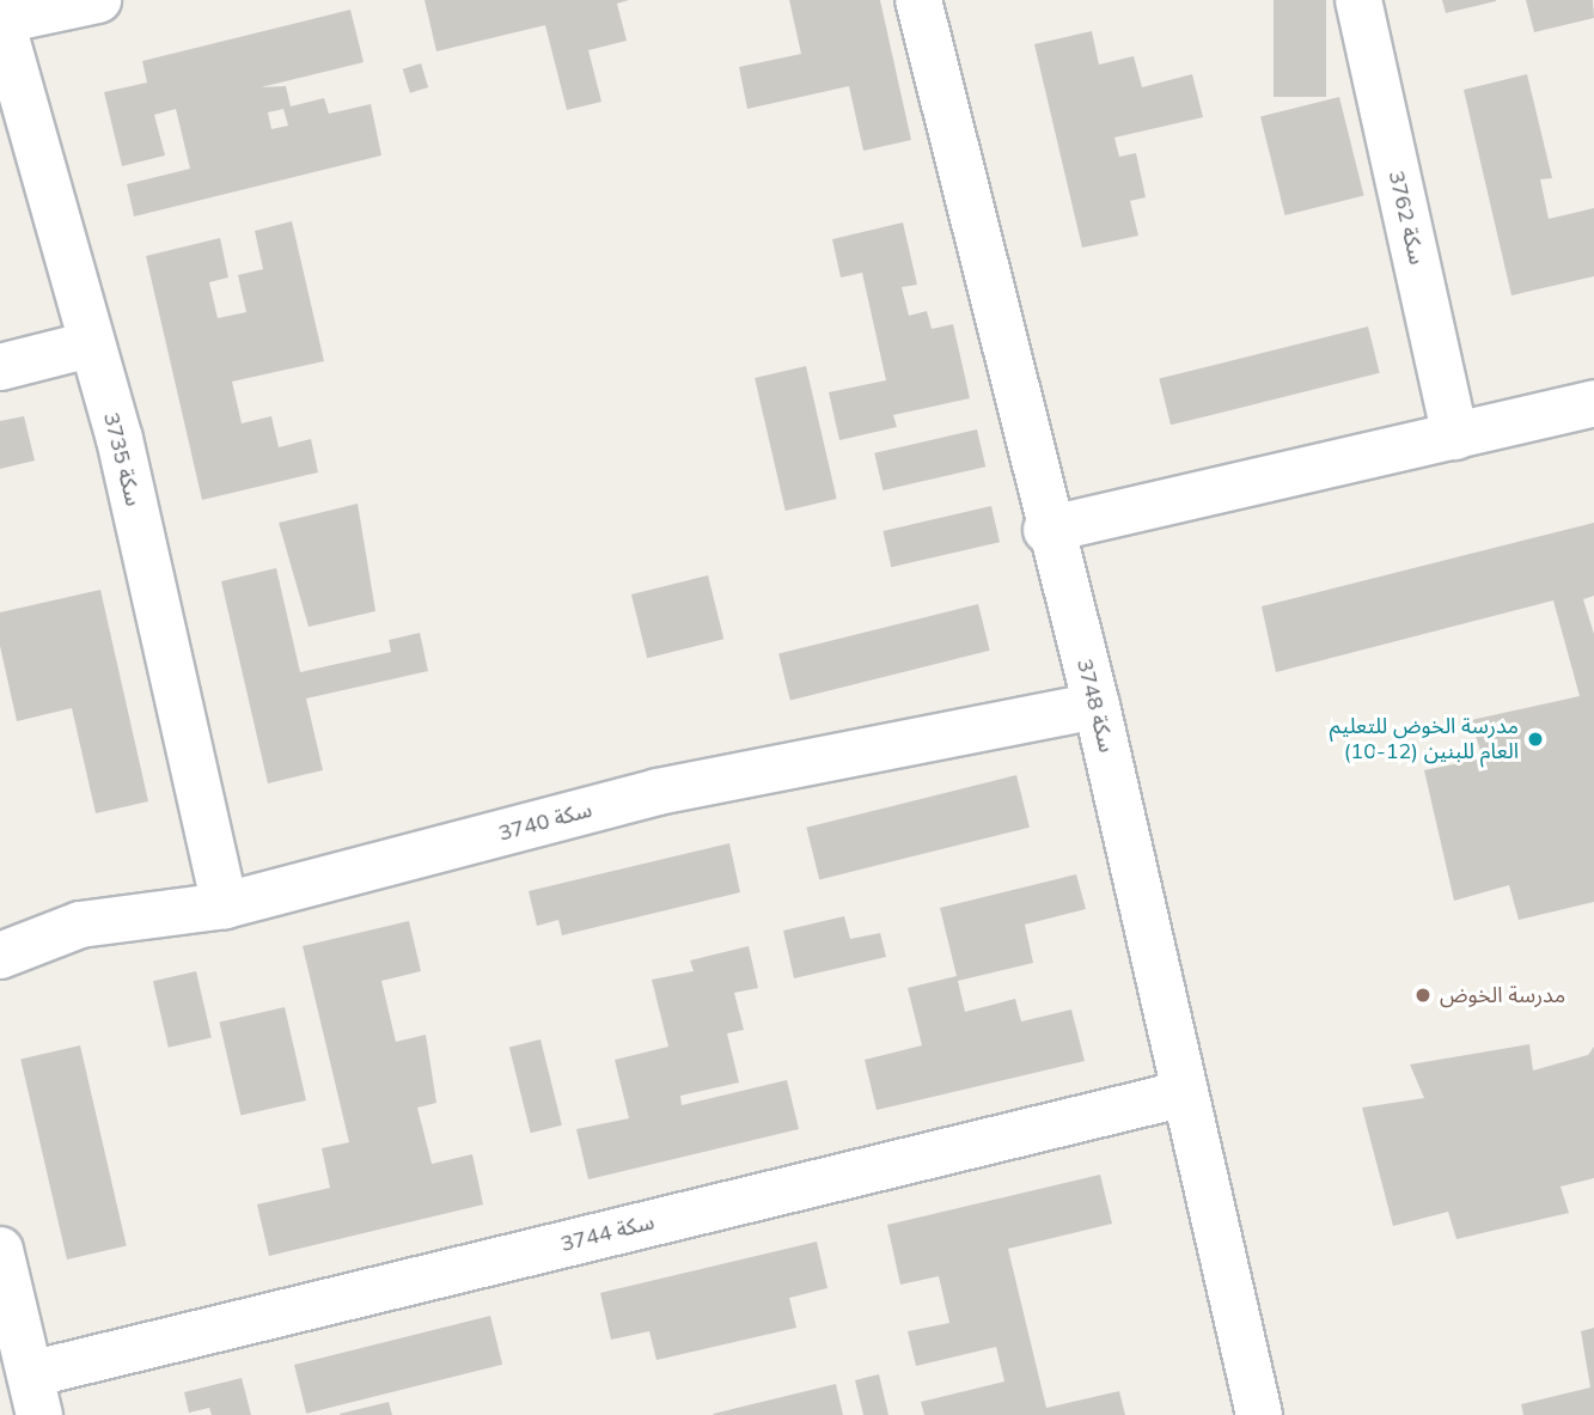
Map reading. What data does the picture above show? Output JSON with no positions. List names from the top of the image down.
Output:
{
  "streets": {
    "street": [
      "سكة 3762",
      "سكة 3735",
      "سكة 3748",
      "سكة 3740",
      "سكة 3744"
    ]
  },
  "crossings": [
    ["سكة 3735", "سكة 3740"],
    ["سكة 3748", "سكة 3740"],
    ["سكة 3748", "سكة 3744"]
  ],
  "places": ["مدرسة الخوض للتعليم العام للبنين (12-10)", "مدرسة الخوض"]
}
